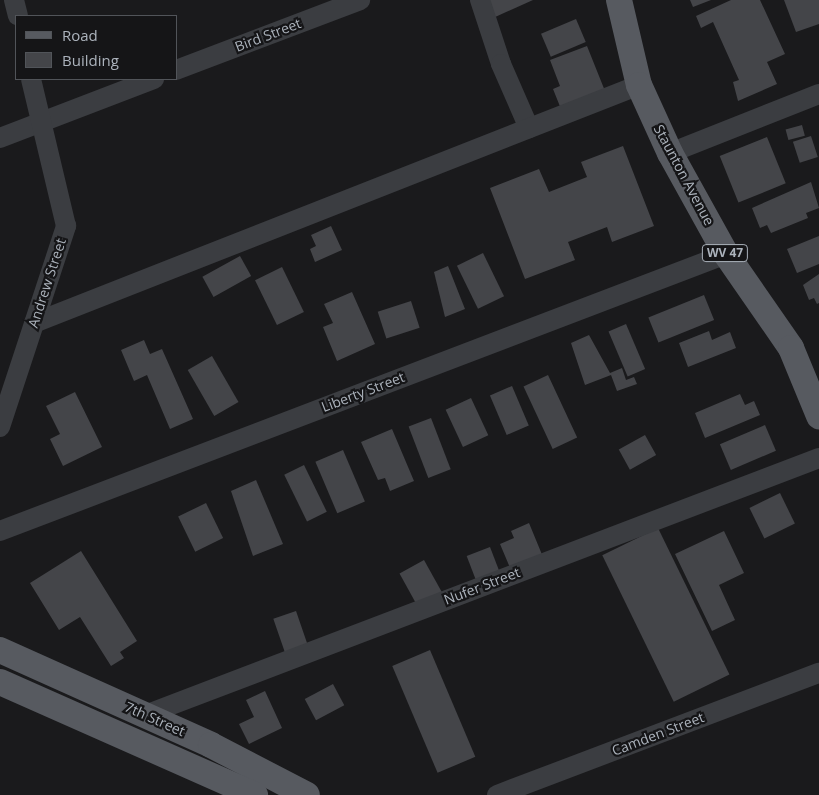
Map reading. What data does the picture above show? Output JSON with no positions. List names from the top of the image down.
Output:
{
  "streets": {
    "main road": ["Staunton Avenue", "WV 47", "7th Street"],
    "street": [
      "Bird Street",
      "Andrew Street",
      "Liberty Street",
      "Nufer Street",
      "Camden Street"
    ]
  },
  "crossings": [
    ["Staunton Avenue", "Liberty Street"],
    ["Nufer Street", "7th Street"]
  ],
  "legend": ["Road", "Building"]
}
